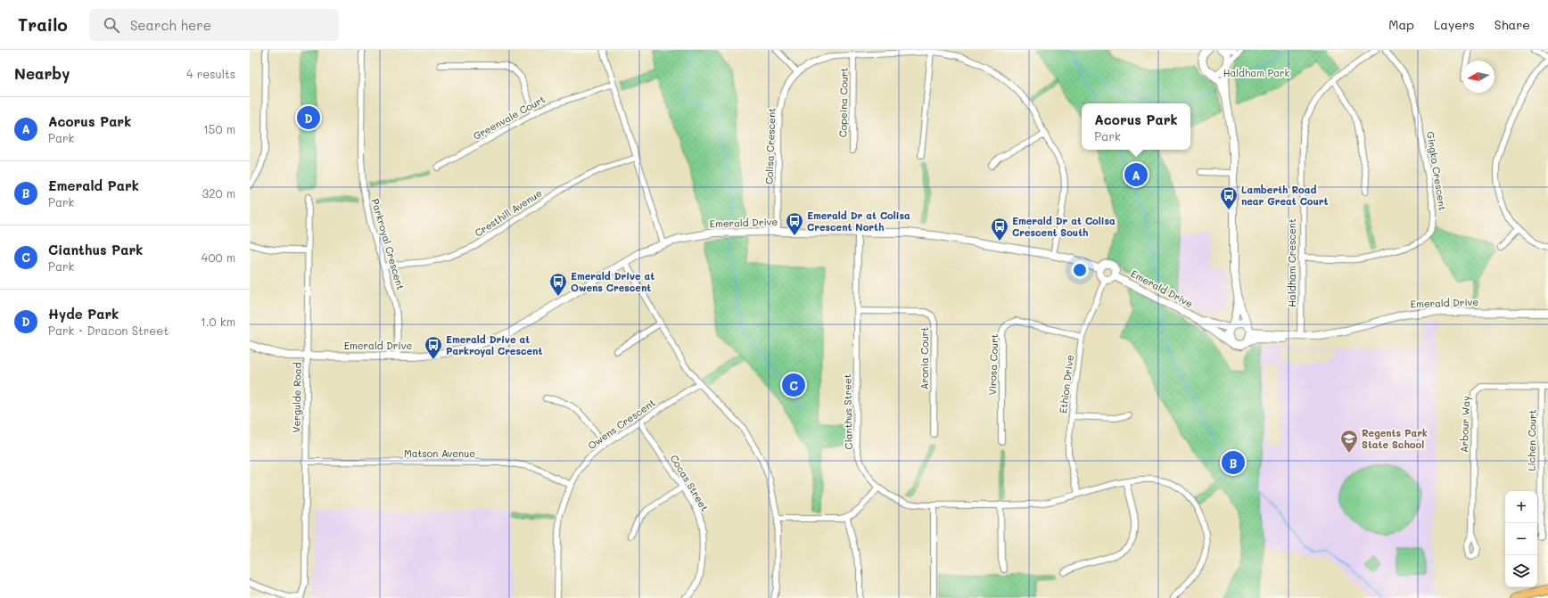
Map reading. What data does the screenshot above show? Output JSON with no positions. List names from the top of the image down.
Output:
{
  "streets": {
    "street": [
      "Copeina Court",
      "Greenvale Court",
      "Colisa Crescent",
      "Gingko Crescent",
      "Cresthill Avenue",
      "Emerald Drive",
      "Parkroyal Crescent",
      "Haldham Crescent",
      "Aronia Court",
      "Virosa Court",
      "Ethion Drive",
      "Vergulde Road",
      "Cianthus Street",
      "Owens Crescent",
      "Arbour Way",
      "Lichen Court",
      "Matson Avenue",
      "Cocas Street"
    ]
  },
  "crossings": [
    ["Copeina Court", "Colisa Crescent"],
    ["Colisa Crescent", "Emerald Drive"],
    ["Gingko Crescent", "Haldham Crescent"],
    ["Cresthill Avenue", "Parkroyal Crescent"],
    ["Emerald Drive", "Parkroyal Crescent"],
    ["Emerald Drive", "Haldham Crescent"],
    ["Emerald Drive", "Ethion Drive"],
    ["Emerald Drive", "Vergulde Road"],
    ["Emerald Drive", "Cianthus Street"],
    ["Aronia Court", "Cianthus Street"],
    ["Virosa Court", "Ethion Drive"],
    ["Ethion Drive", "Cianthus Street"],
    ["Vergulde Road", "Matson Avenue"],
    ["Owens Crescent", "Matson Avenue"],
    ["Owens Crescent", "Cocas Street"],
    ["Arbour Way", "Lichen Court"]
  ],
  "parks": ["Haldham Park"],
  "places": {
    "bus stop": [
      "Lamberth Road near Great Court",
      "Emerald Dr at Colisa Crescent North",
      "Emerald Dr at Colisa Crescent South",
      "Emerald Drive at Owens Crescent",
      "Emerald Drive at Parkroyal Crescent"
    ],
    "school or university": ["Regents Park State School"]
  },
  "north": "left",
  "page": {
    "header": "Trailo",
    "search": "Search here",
    "nav": ["Map", "Layers", "Share"],
    "heading": ["Nearby", "4 results"],
    "list": [
      {
        "mark": "A",
        "name": "Acorus Park",
        "note": "Park",
        "value": "150 m"
      },
      {
        "mark": "B",
        "name": "Emerald Park",
        "note": "Park",
        "value": "320 m"
      },
      {
        "mark": "C",
        "name": "Cianthus Park",
        "note": "Park",
        "value": "400 m"
      },
      {
        "mark": "D",
        "name": "Hyde Park",
        "note": "Park · Dracon Street",
        "value": "1.0 km"
      }
    ],
    "popup": ["Acorus Park", "Park"],
    "pins": [
      "D",
      "A",
      "C",
      "B"
    ],
    "map_buttons": ["+", "−"]
  }
}
